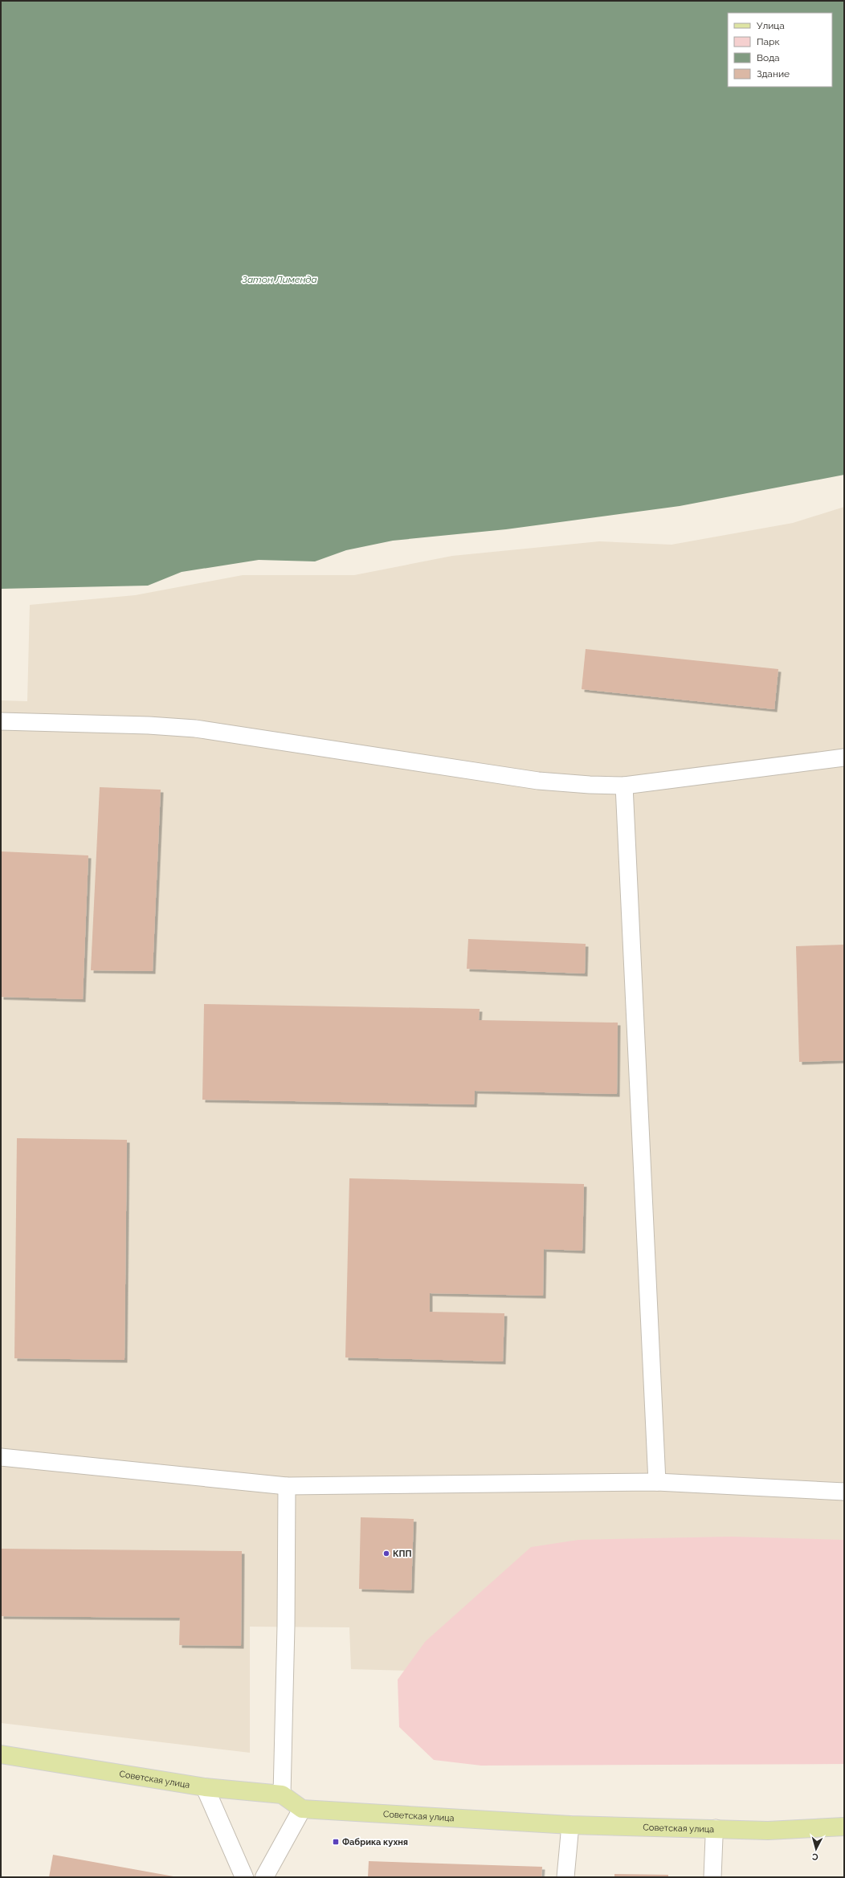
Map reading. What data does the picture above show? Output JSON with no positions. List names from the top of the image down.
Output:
{
  "streets": {
    "main road": ["Советская улица"]
  },
  "water": ["Затон Лименда"],
  "places": {
    "other": ["КПП"],
    "transit": ["Фабрика кухня"]
  },
  "legend": [
    "Улица",
    "Парк",
    "Вода",
    "Здание"
  ],
  "north": "bottom"
}
